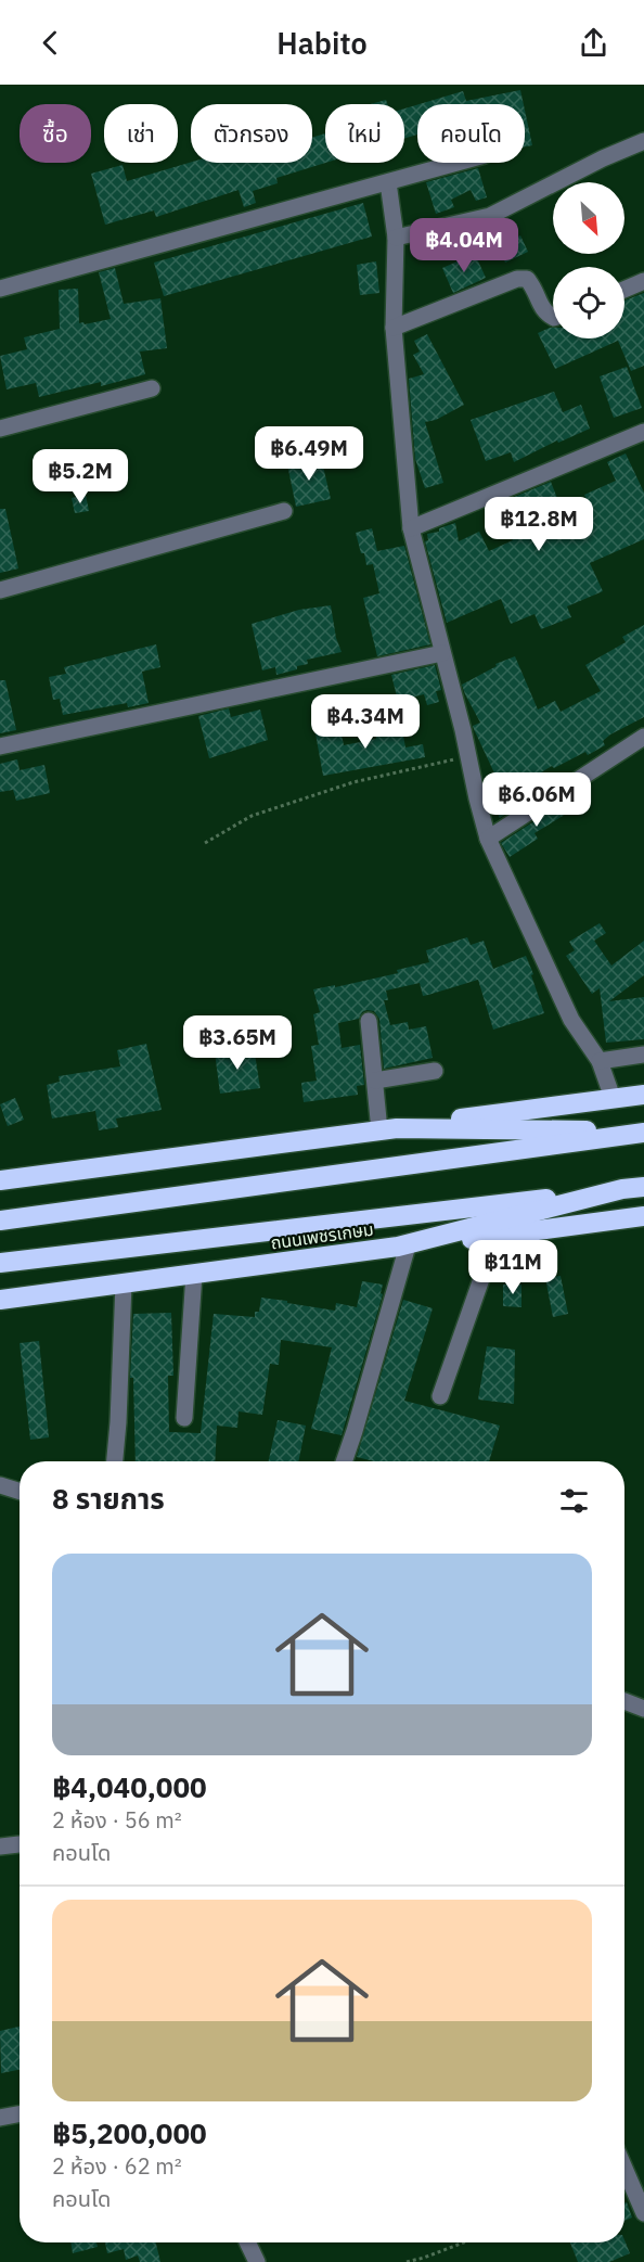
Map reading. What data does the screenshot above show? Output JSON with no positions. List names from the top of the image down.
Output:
{
  "streets": {
    "highway": ["ถนนเพชรเกษม"]
  },
  "north": "bottom right",
  "page": {
    "header": "Habito",
    "chip": [
      "ซื้อ",
      "เช่า",
      "ตัวกรอง",
      "ใหม่",
      "คอนโด"
    ],
    "price": [
      "฿4.04M",
      "฿6.49M",
      "฿5.2M",
      "฿12.8M",
      "฿4.34M",
      "฿6.06M",
      "฿3.65M",
      "฿11M"
    ],
    "heading": "8 รายการ",
    "list": [
      {
        "name": "฿4,040,000",
        "note": "2 ห้อง · 56 m² · คอนโด"
      },
      {
        "name": "฿5,200,000",
        "note": "2 ห้อง · 62 m² · คอนโด"
      }
    ]
  }
}
